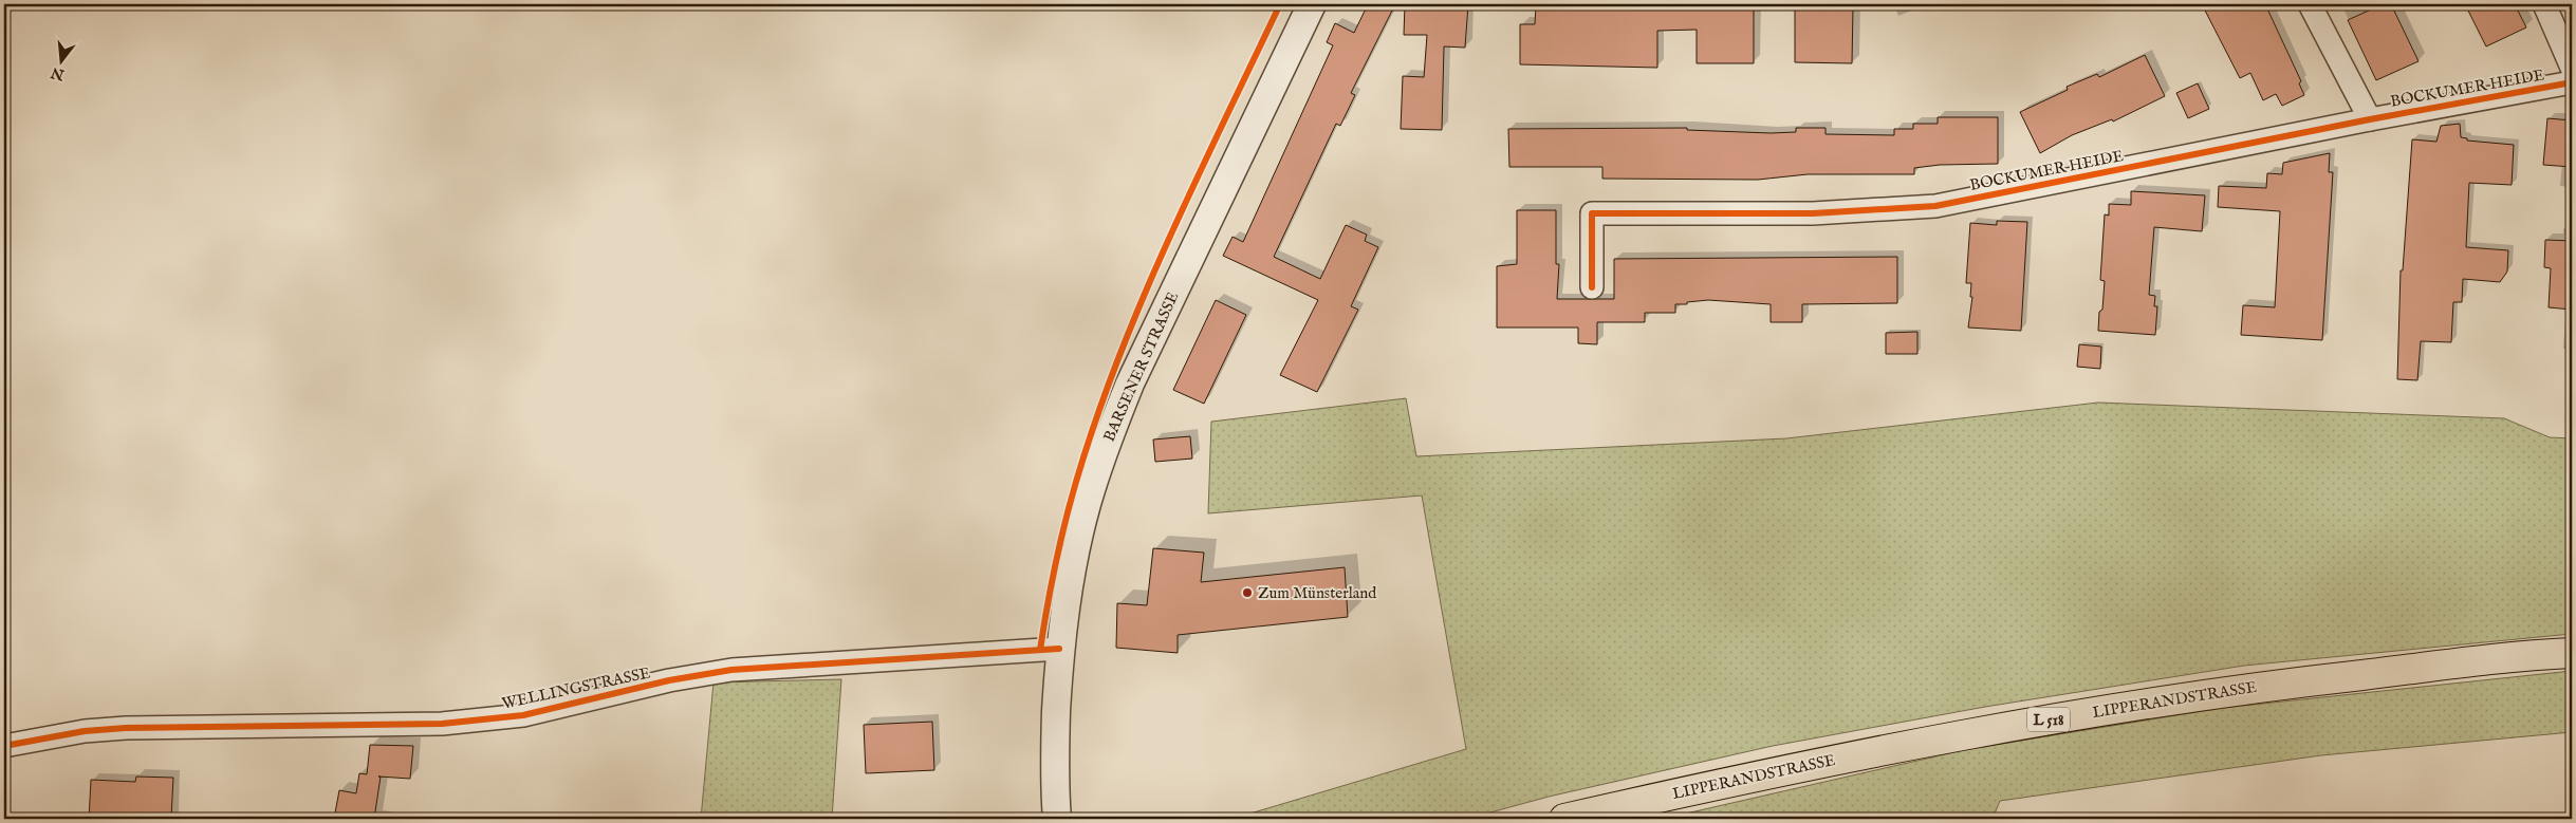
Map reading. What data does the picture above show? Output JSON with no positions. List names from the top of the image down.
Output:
{
  "streets": {
    "main road": ["LIPPERANDSTRASSE", "L 518"],
    "street": ["BOCKUMER HEIDE", "BARSENER STRASSE", "WELLINGSTRASSE"]
  },
  "crossings": [
    ["BARSENER STRASSE", "WELLINGSTRASSE"]
  ],
  "places": ["Zum Münsterland"],
  "north": "bottom"
}
